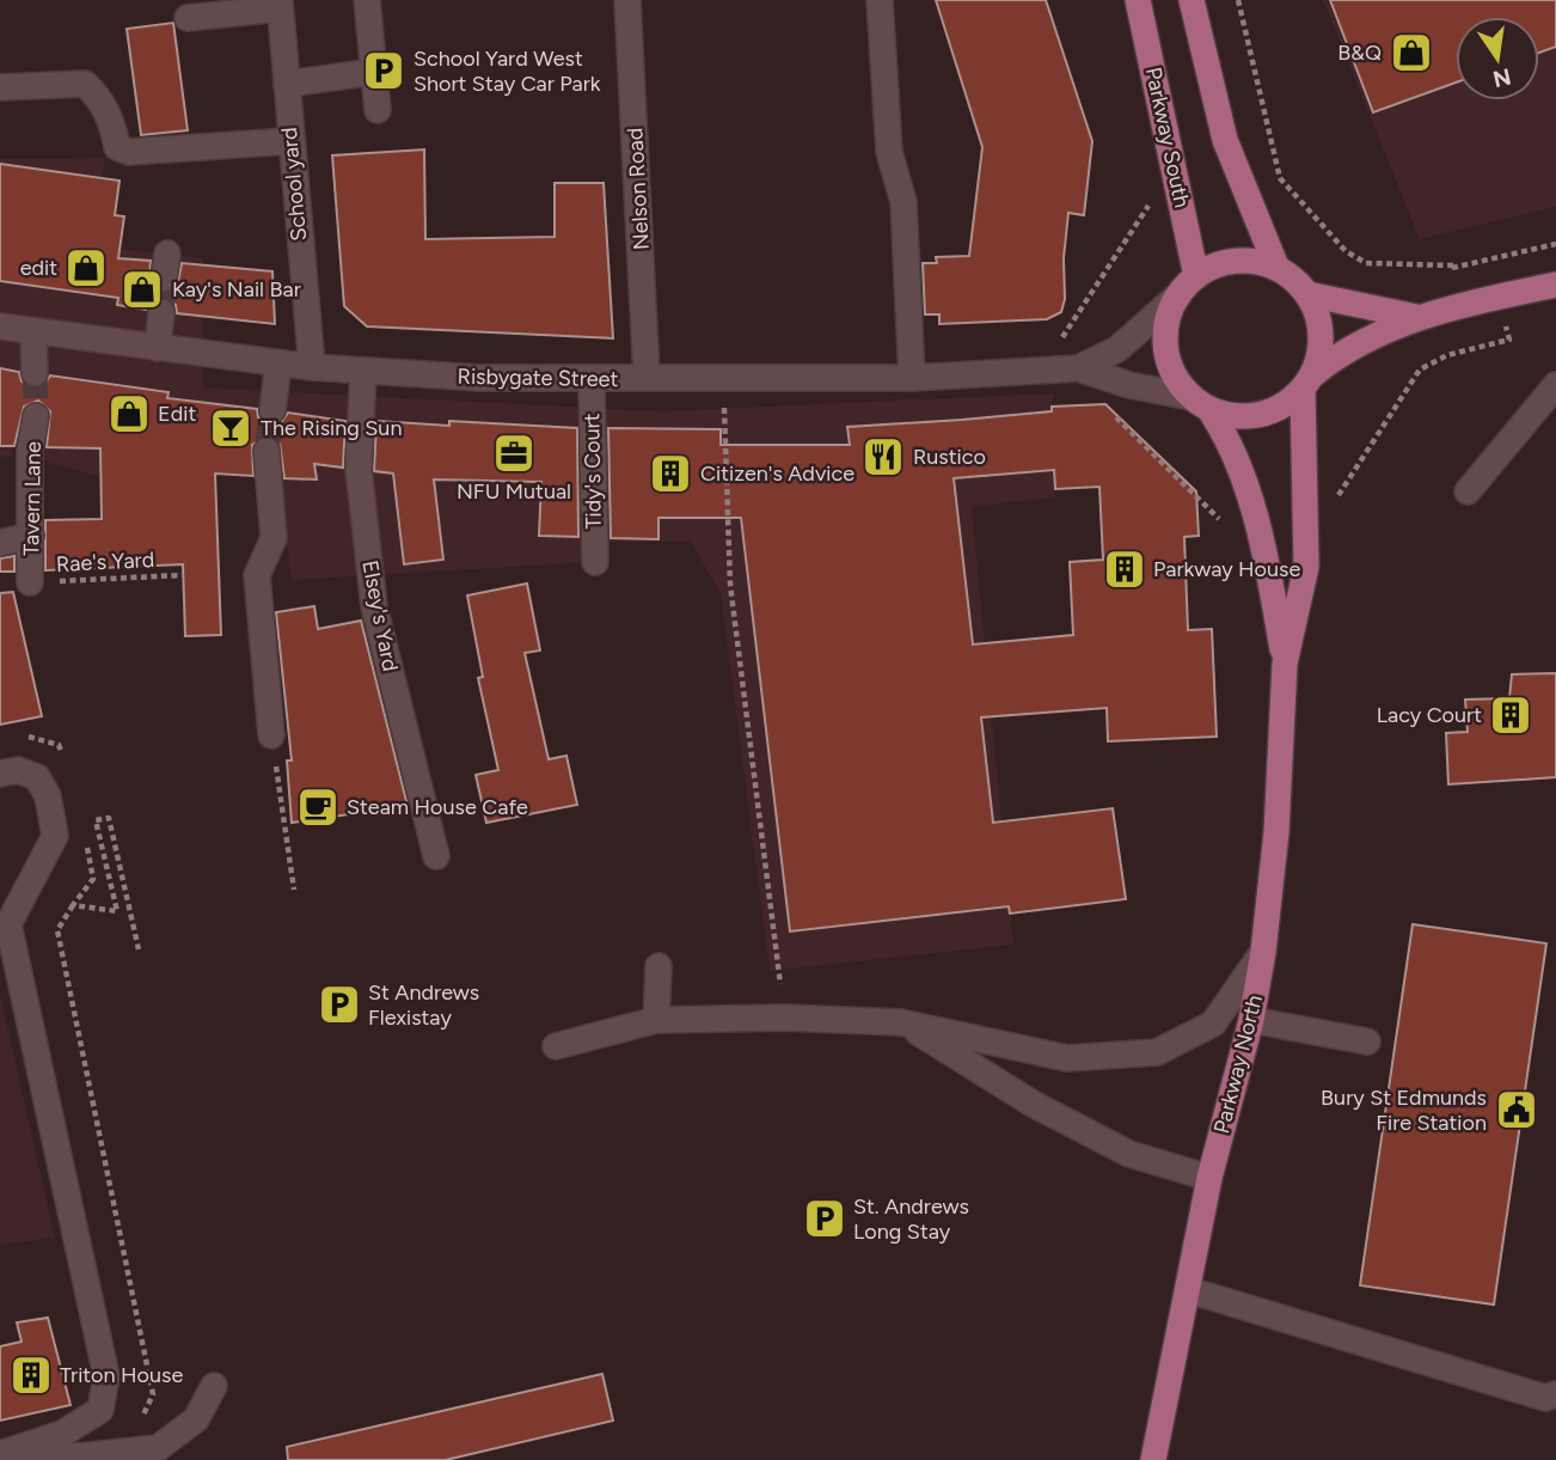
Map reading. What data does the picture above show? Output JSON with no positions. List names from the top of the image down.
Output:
{
  "streets": {
    "main road": ["Parkway South", "Parkway North"],
    "street": [
      "School yard",
      "Nelson Road",
      "Risbygate Street",
      "Tidy's Court",
      "Tavern Lane",
      "Elsey's Yard"
    ],
    "path": ["Rae's Yard"]
  },
  "crossings": [
    ["Parkway South", "Risbygate Street"],
    ["Parkway South", "Parkway North"],
    ["School yard", "Risbygate Street"],
    ["Nelson Road", "Risbygate Street"],
    ["Risbygate Street", "Tidy's Court"],
    ["Risbygate Street", "Elsey's Yard"],
    ["Risbygate Street", "Parkway North"],
    ["Tavern Lane", "Rae's Yard"]
  ],
  "places": {
    "shop": [
      "B&Q",
      "edit",
      "Kay's Nail Bar",
      "Edit"
    ],
    "parking": ["School Yard West Short Stay Car Park", "St Andrews Flexistay", "St. Andrews Long Stay"],
    "bar": ["The Rising Sun"],
    "office": ["NFU Mutual"],
    "restaurant": ["Rustico"],
    "building": [
      "Citizen's Advice",
      "Parkway House",
      "Lacy Court",
      "Triton House"
    ],
    "cafe": ["Steam House Cafe"],
    "public building": ["Bury St Edmunds Fire Station"]
  },
  "north": "bottom"
}
